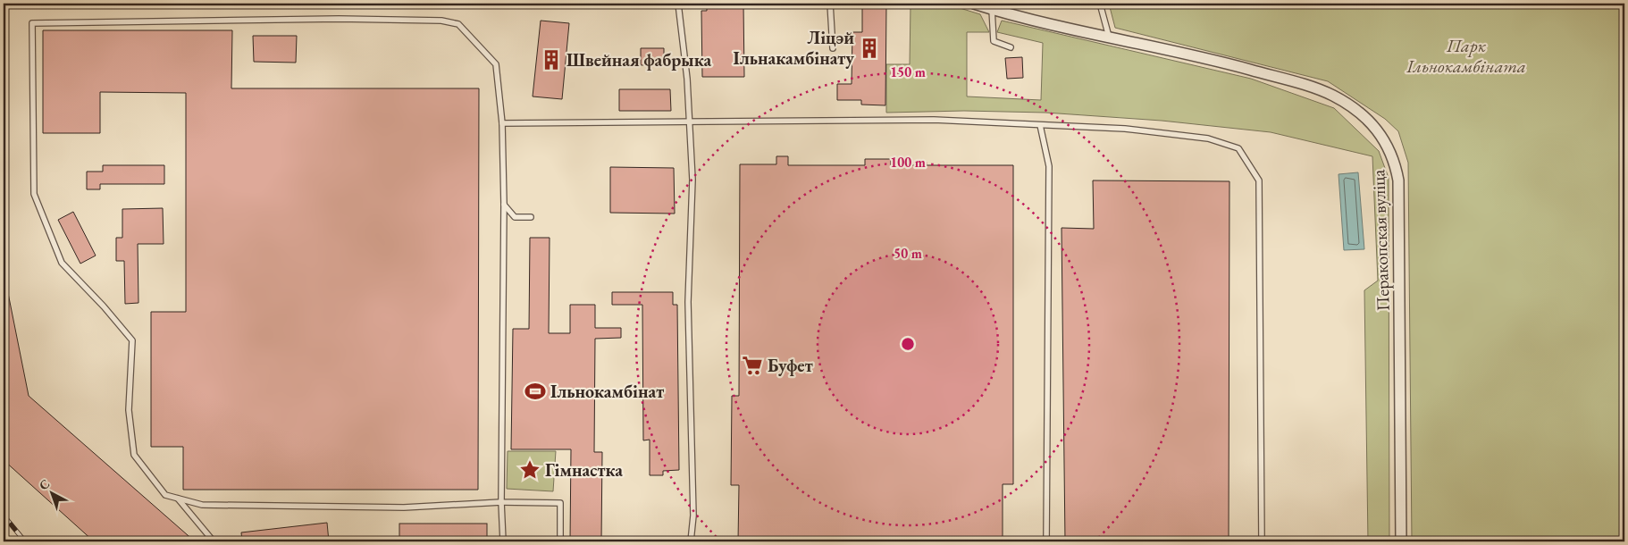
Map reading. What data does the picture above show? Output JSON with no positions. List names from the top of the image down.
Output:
{
  "streets": {
    "street": ["Перакопская вуліца"]
  },
  "parks": ["Парк Ільнокамбіната"],
  "places": {
    "building": ["Ліцэй Ільнакамбінату", "Швейная фабрыка"],
    "supermarket": ["Буфет"],
    "sports": ["Ільнокамбінат"],
    "place": ["Гімнастка"]
  },
  "north": "top left",
  "rings": ["150 m", "100 m", "50 m"]
}
